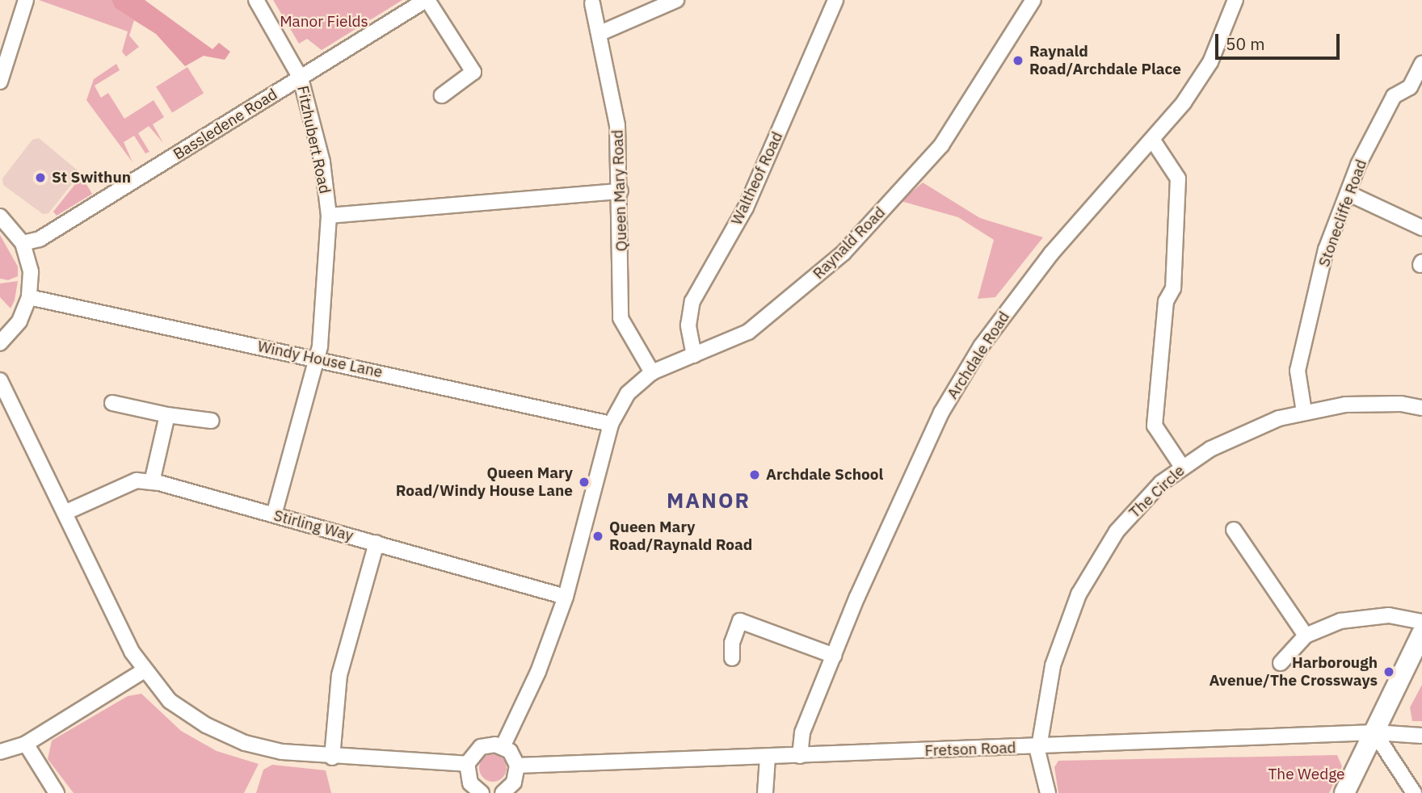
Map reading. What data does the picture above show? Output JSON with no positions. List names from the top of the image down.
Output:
{
  "streets": {
    "street": [
      "Bassledene Road",
      "Fitzhubert Road",
      "Waltheof Road",
      "Queen Mary Road",
      "Stonecliffe Road",
      "Raynald Road",
      "Archdale Road",
      "Windy House Lane",
      "The Circle",
      "Stirling Way",
      "Fretson Road"
    ]
  },
  "crossings": [
    ["Bassledene Road", "Fitzhubert Road"],
    ["Fitzhubert Road", "Windy House Lane"],
    ["Fitzhubert Road", "Stirling Way"],
    ["Waltheof Road", "Raynald Road"],
    ["Queen Mary Road", "Raynald Road"],
    ["Stonecliffe Road", "The Circle"],
    ["Raynald Road", "Windy House Lane"],
    ["Archdale Road", "Fretson Road"],
    ["The Circle", "Fretson Road"]
  ],
  "districts": ["MANOR"],
  "parks": ["Manor Fields", "The Wedge"],
  "places": [
    "Raynald Road/Archdale Place",
    "St Swithun",
    "Archdale School",
    "Queen Mary Road/Windy House Lane",
    "Queen Mary Road/Raynald Road",
    "Harborough Avenue/The Crossways"
  ],
  "scale_bar": "50 m"
}
